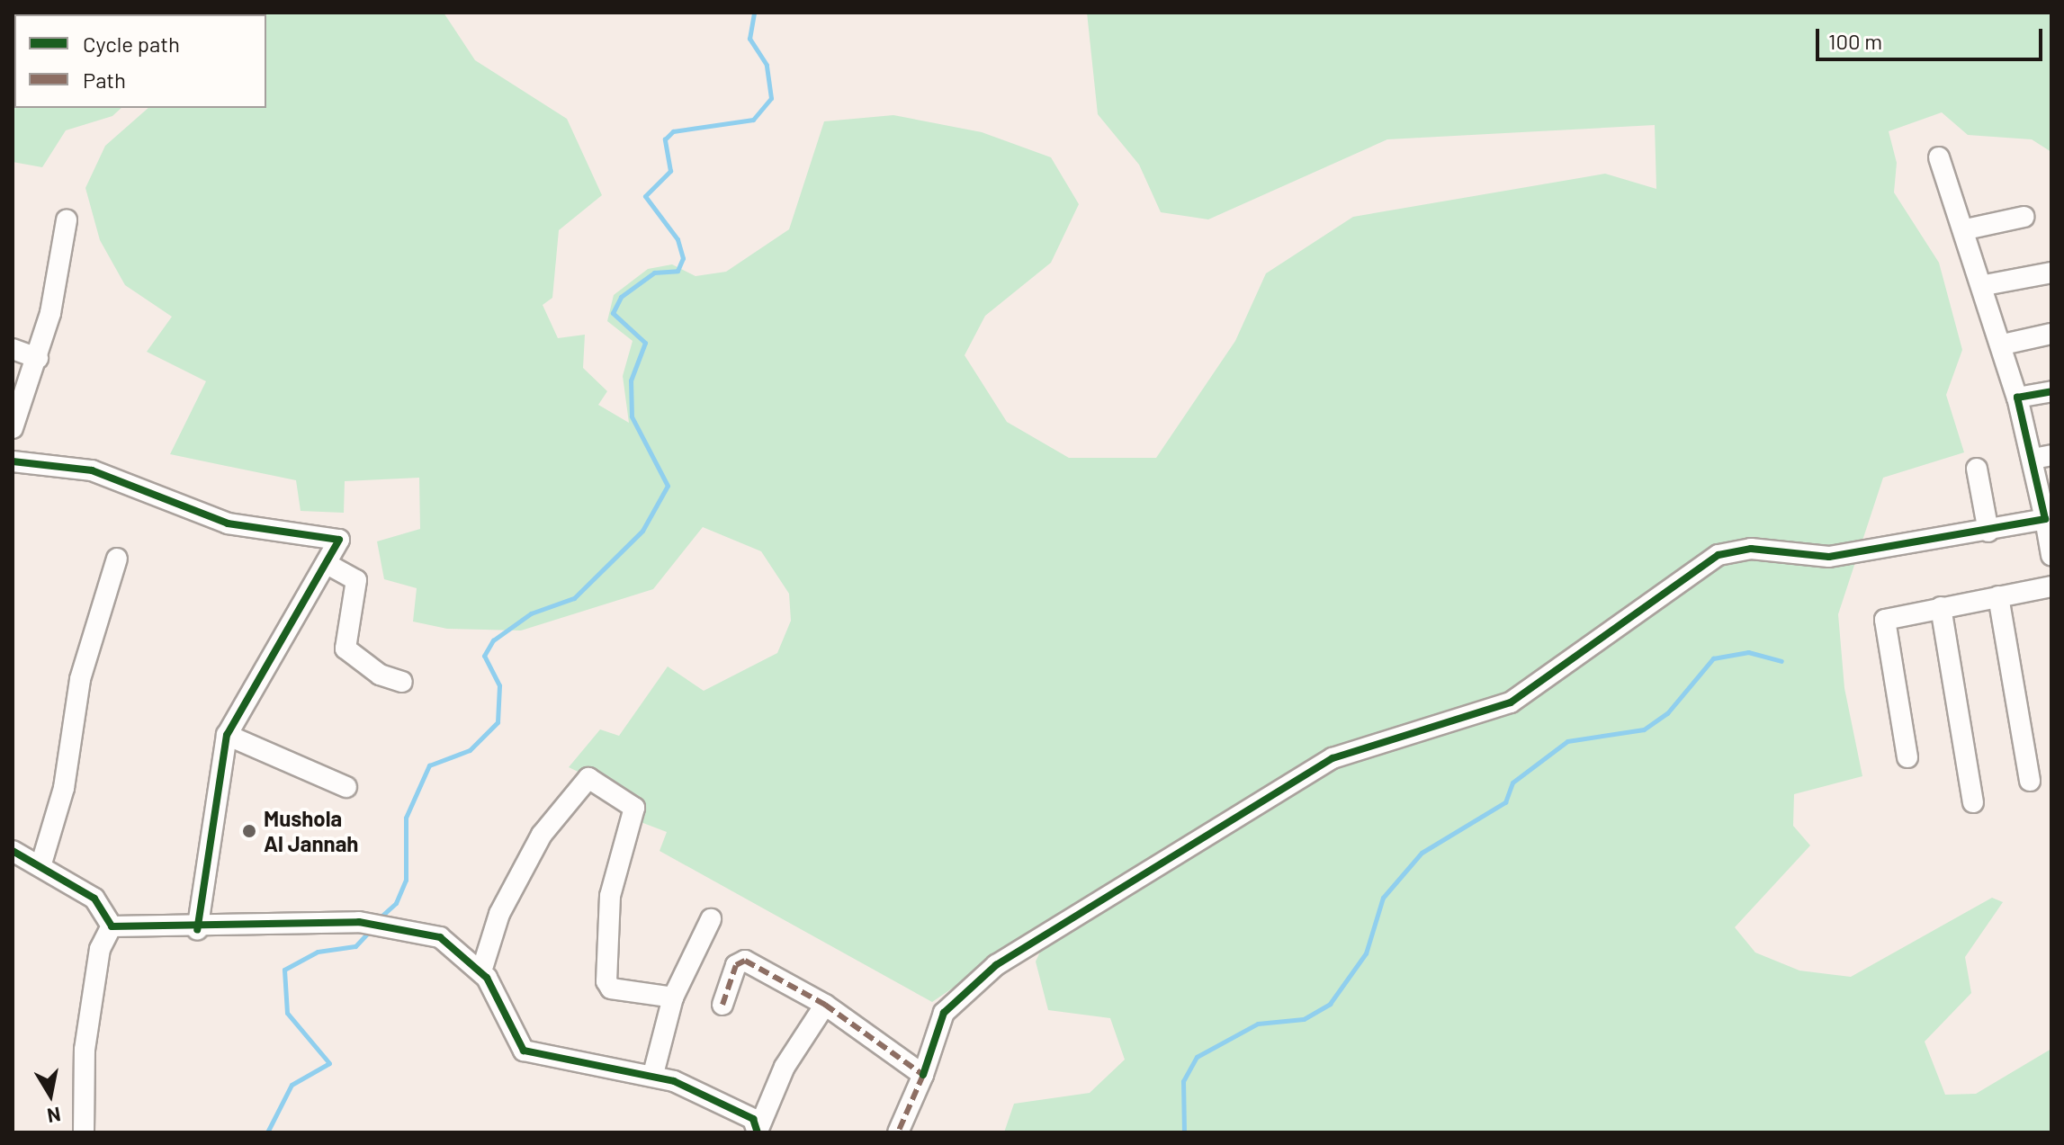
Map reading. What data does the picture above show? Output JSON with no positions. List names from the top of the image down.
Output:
{
  "places": ["Mushola Al Jannah"],
  "legend": ["Cycle path", "Path"],
  "scale_bar": "100 m",
  "north": "bottom"
}
